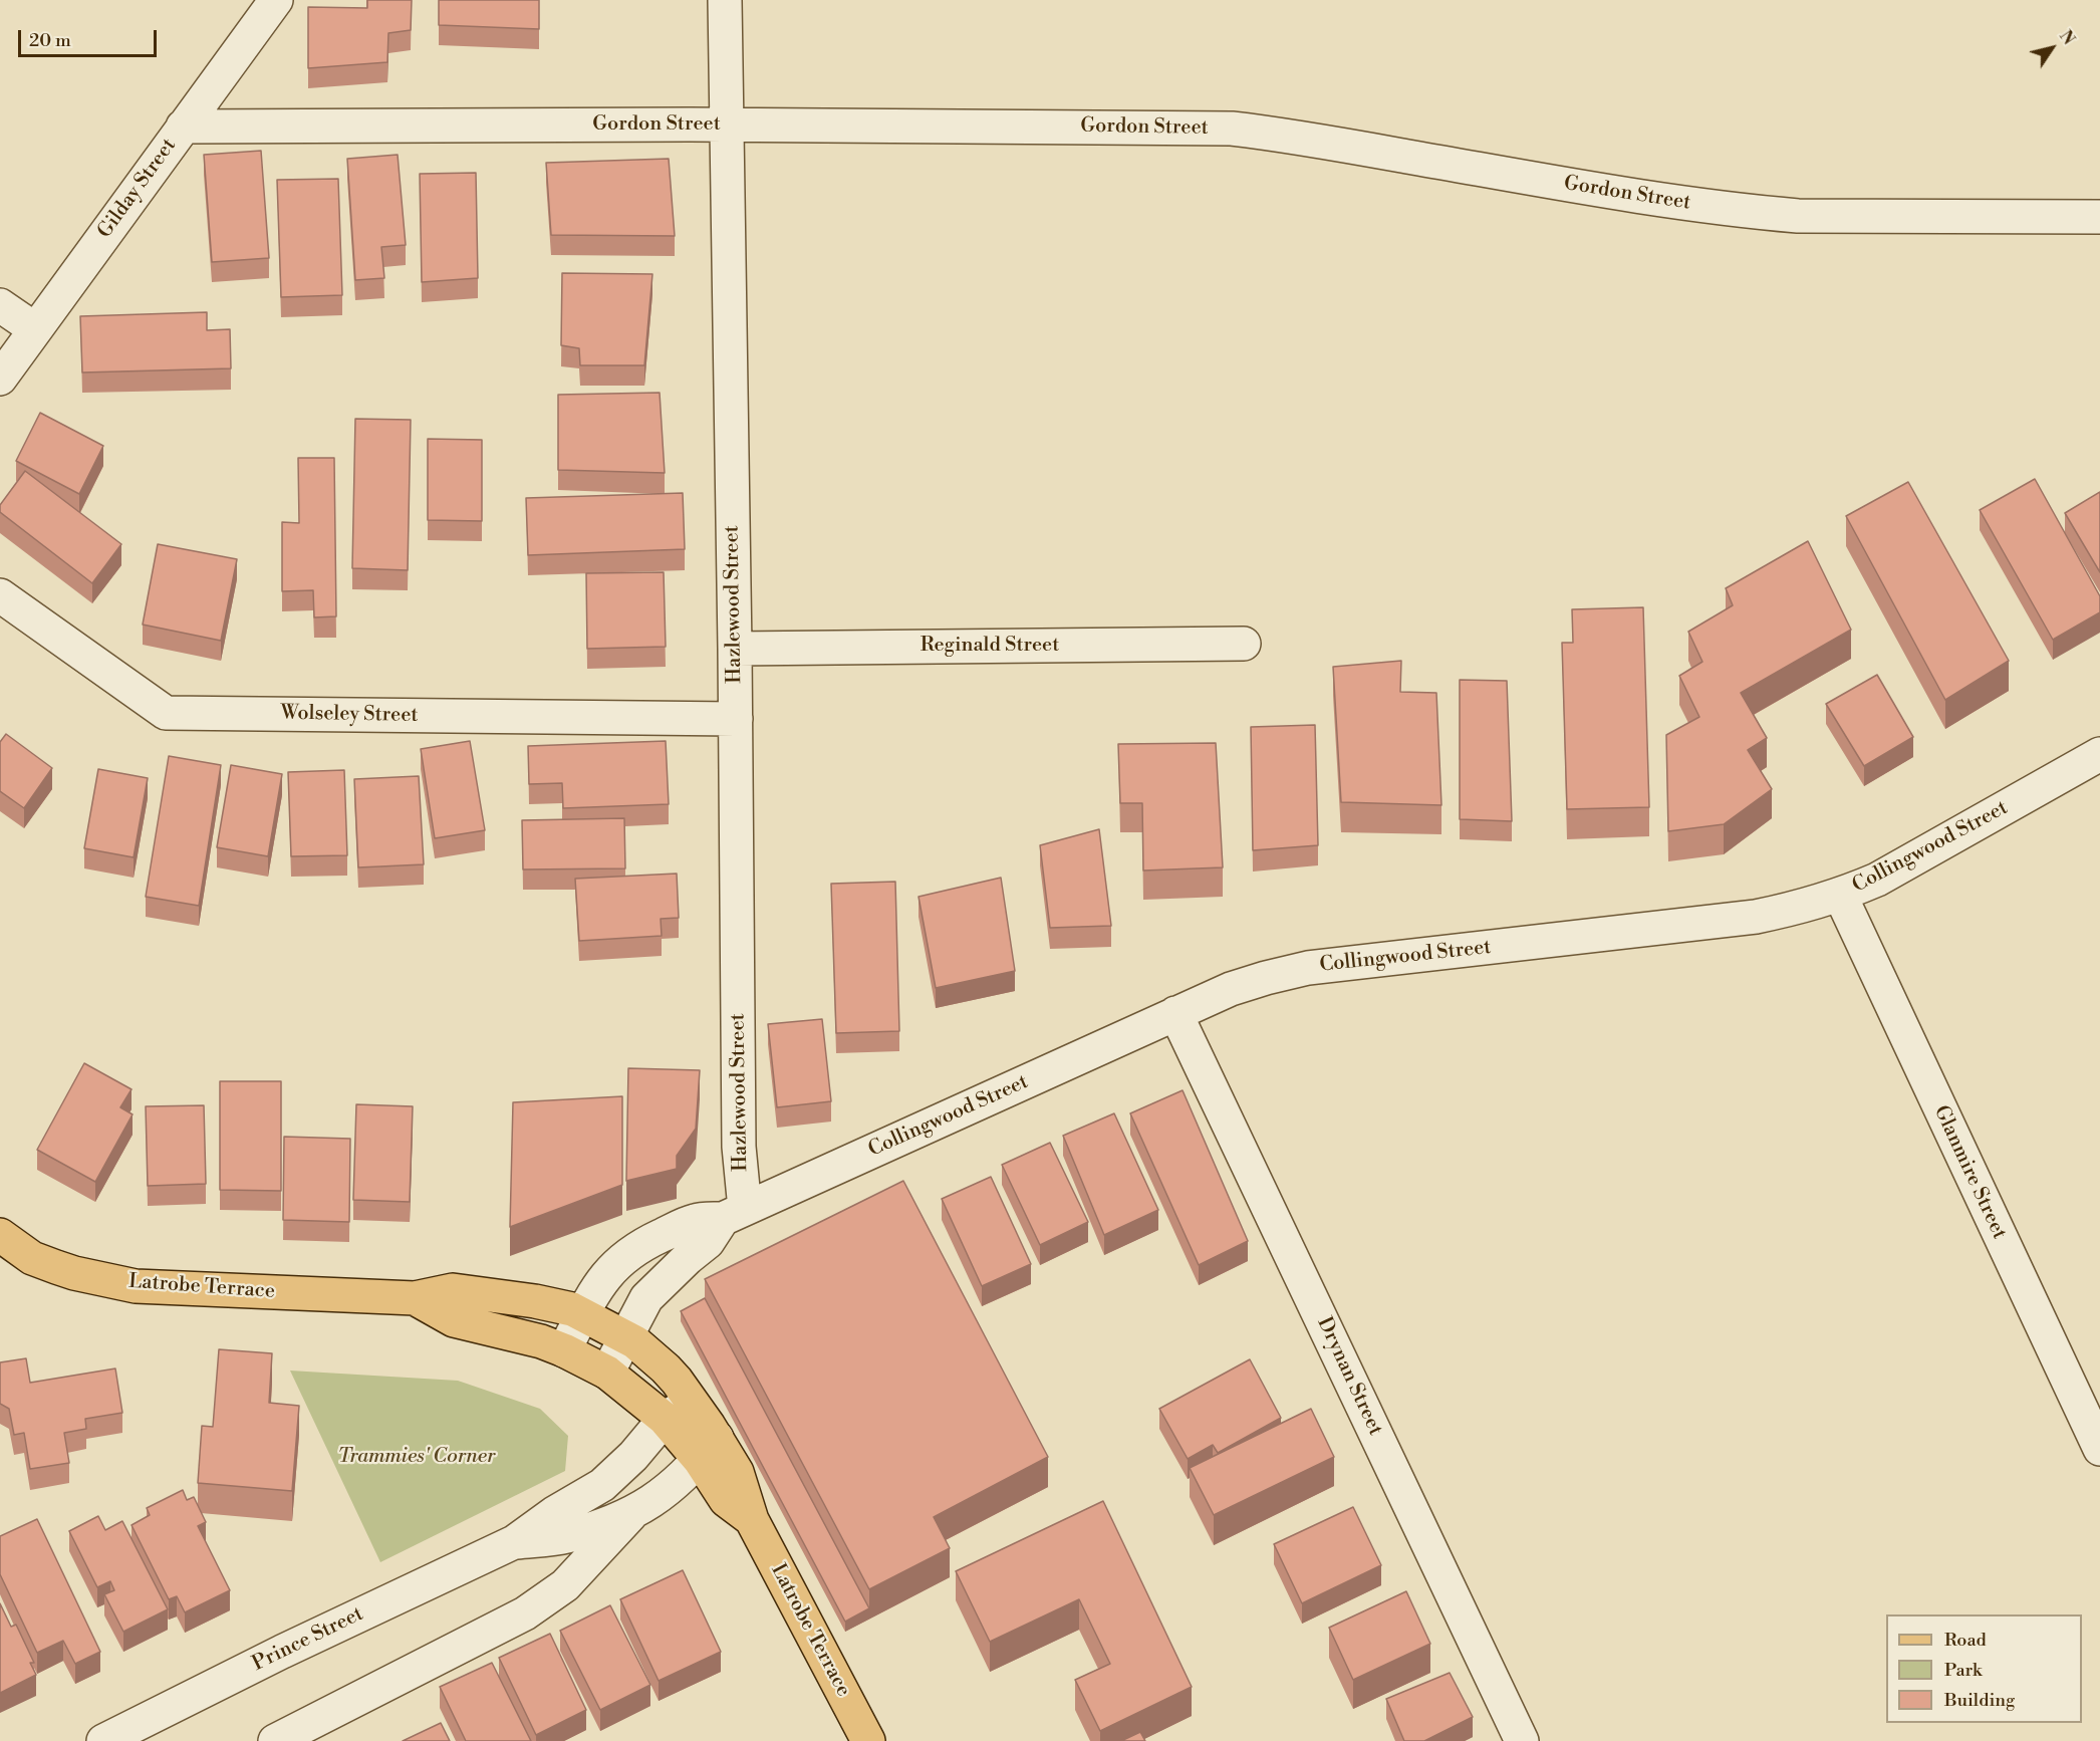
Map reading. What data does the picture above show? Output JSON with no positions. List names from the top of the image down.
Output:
{
  "streets": {
    "main road": ["Latrobe Terrace"],
    "street": [
      "Gordon Street",
      "Gilday Street",
      "Hazlewood Street",
      "Reginald Street",
      "Wolseley Street",
      "Collingwood Street",
      "Glanmire Street",
      "Drynan Street",
      "Prince Street"
    ]
  },
  "crossings": [
    ["Gordon Street", "Gilday Street"],
    ["Gordon Street", "Hazlewood Street"],
    ["Hazlewood Street", "Reginald Street"],
    ["Hazlewood Street", "Wolseley Street"],
    ["Hazlewood Street", "Collingwood Street"],
    ["Collingwood Street", "Glanmire Street"],
    ["Collingwood Street", "Latrobe Terrace"],
    ["Collingwood Street", "Drynan Street"],
    ["Latrobe Terrace", "Prince Street"]
  ],
  "parks": ["Trammies' Corner"],
  "legend": ["Road", "Park", "Building"],
  "scale_bar": "20 m",
  "north": "top right"
}
